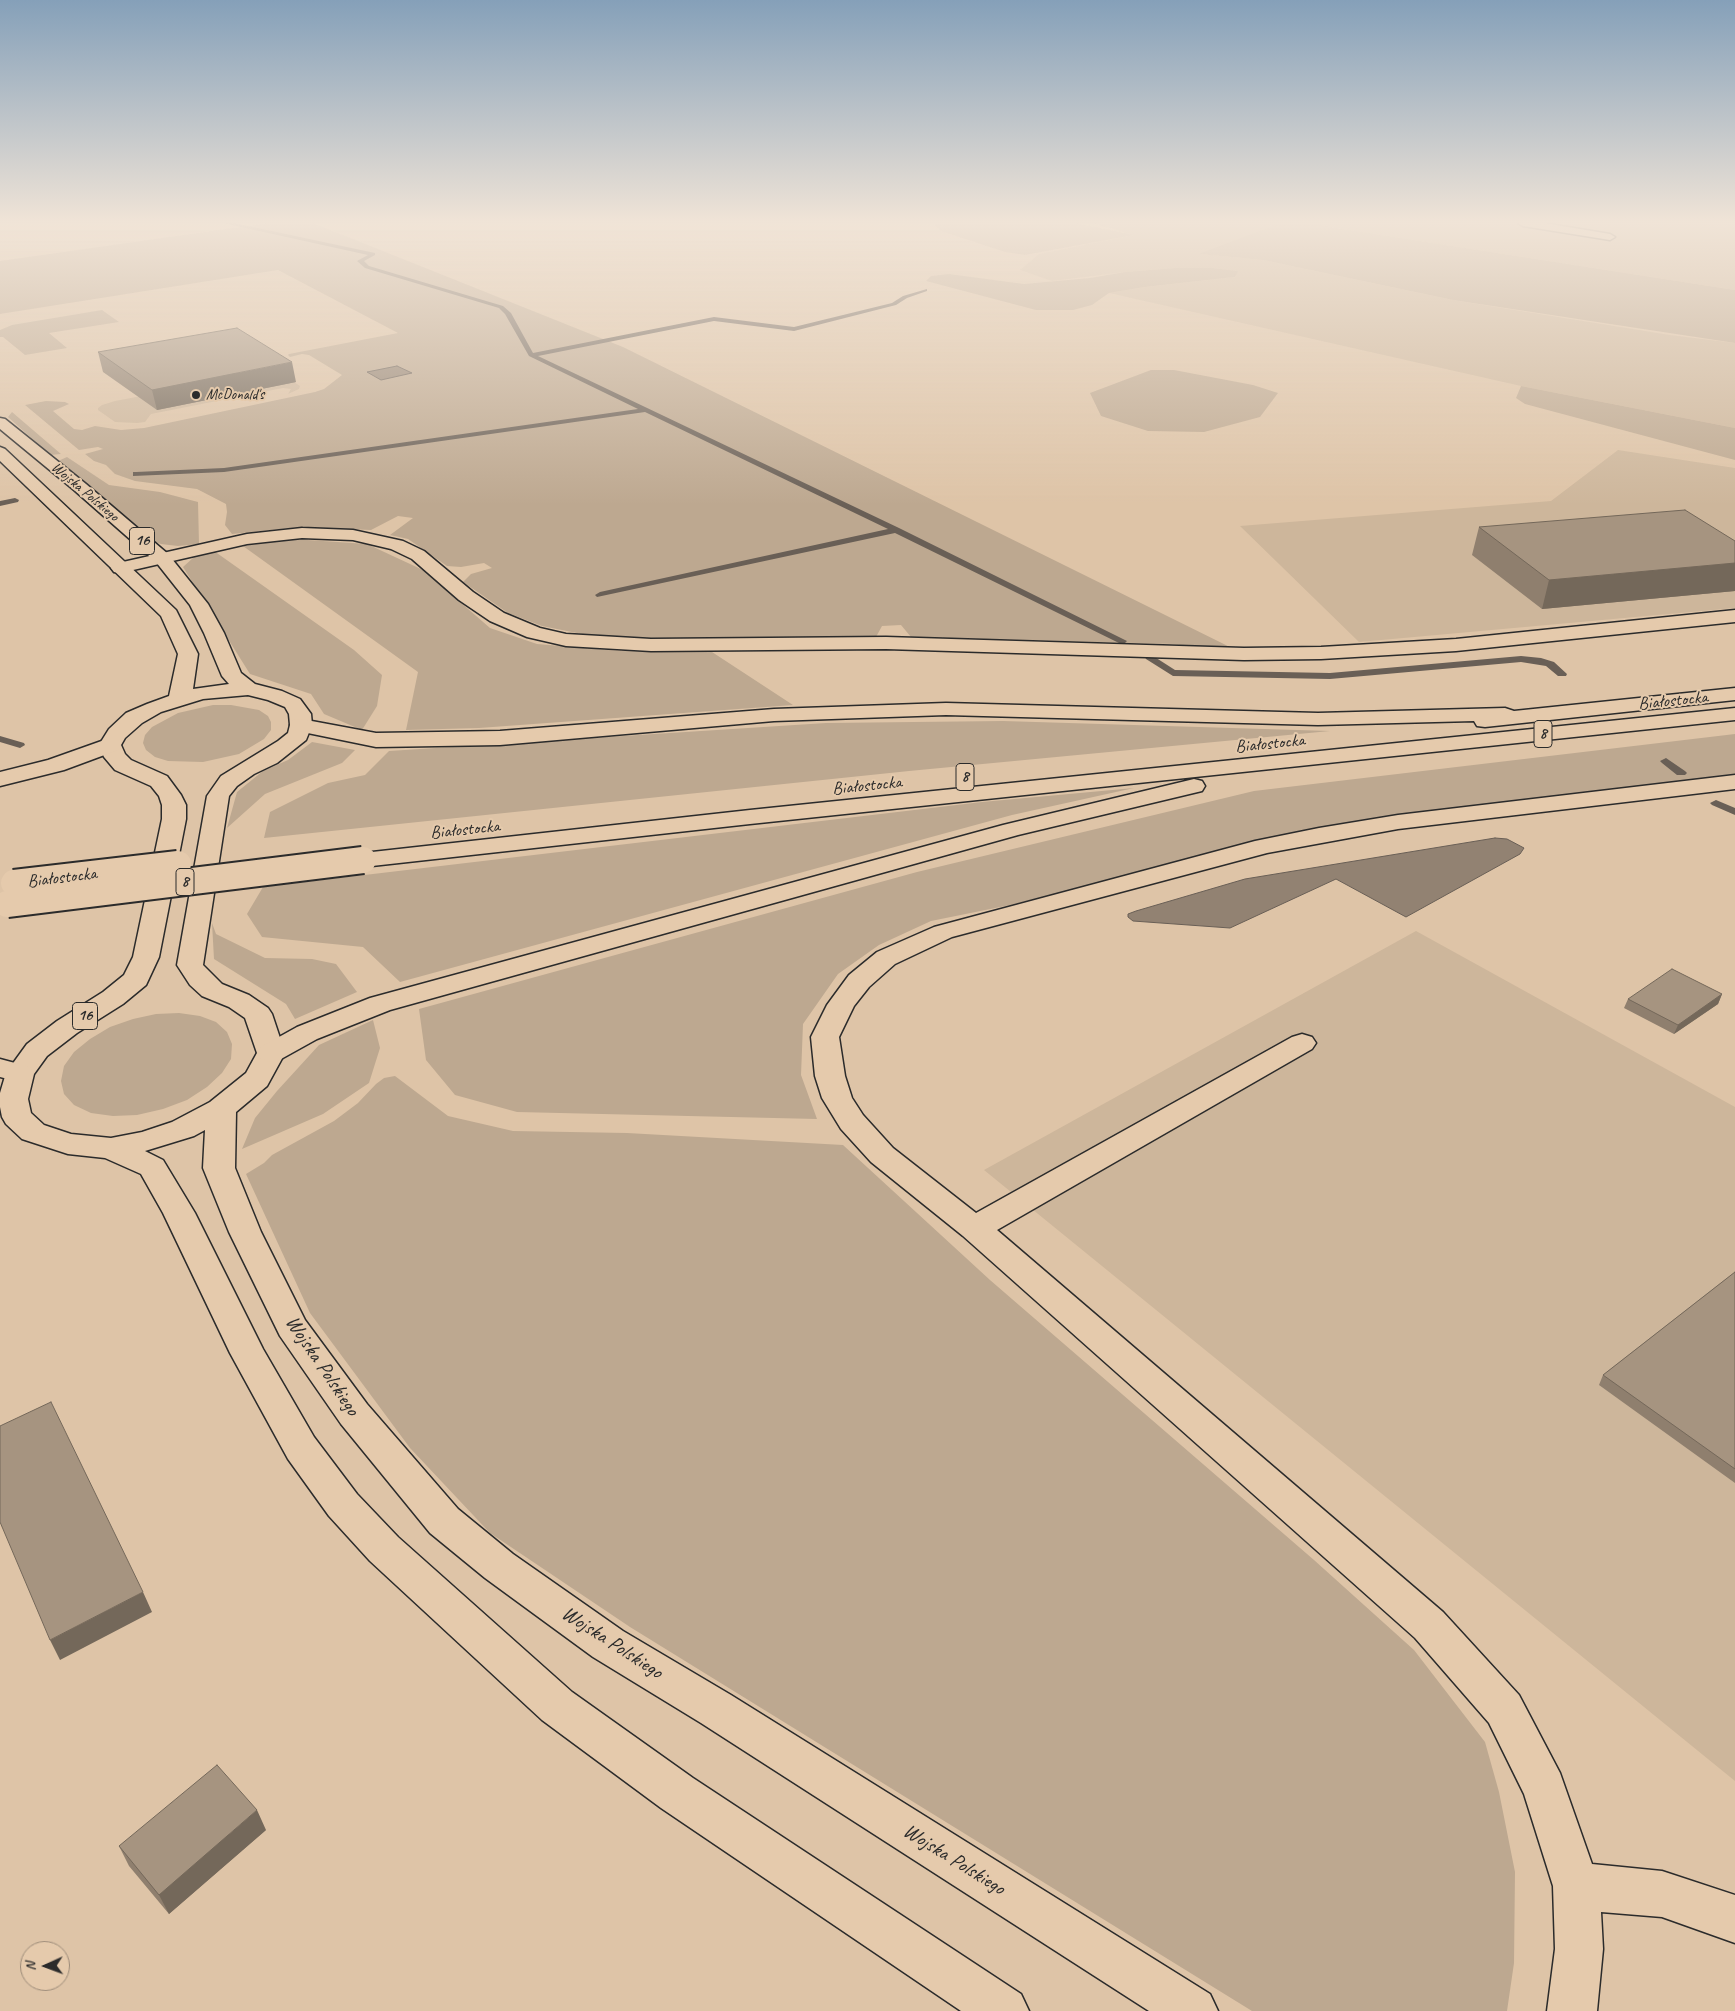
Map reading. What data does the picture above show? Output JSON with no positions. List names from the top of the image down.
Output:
{
  "streets": {
    "main road": [
      "Wojska Polskiego",
      "16",
      "Białostocka",
      "8"
    ]
  },
  "crossings": [
    ["Wojska Polskiego", "16"]
  ],
  "places": ["McDonald's"],
  "north": "left"
}
